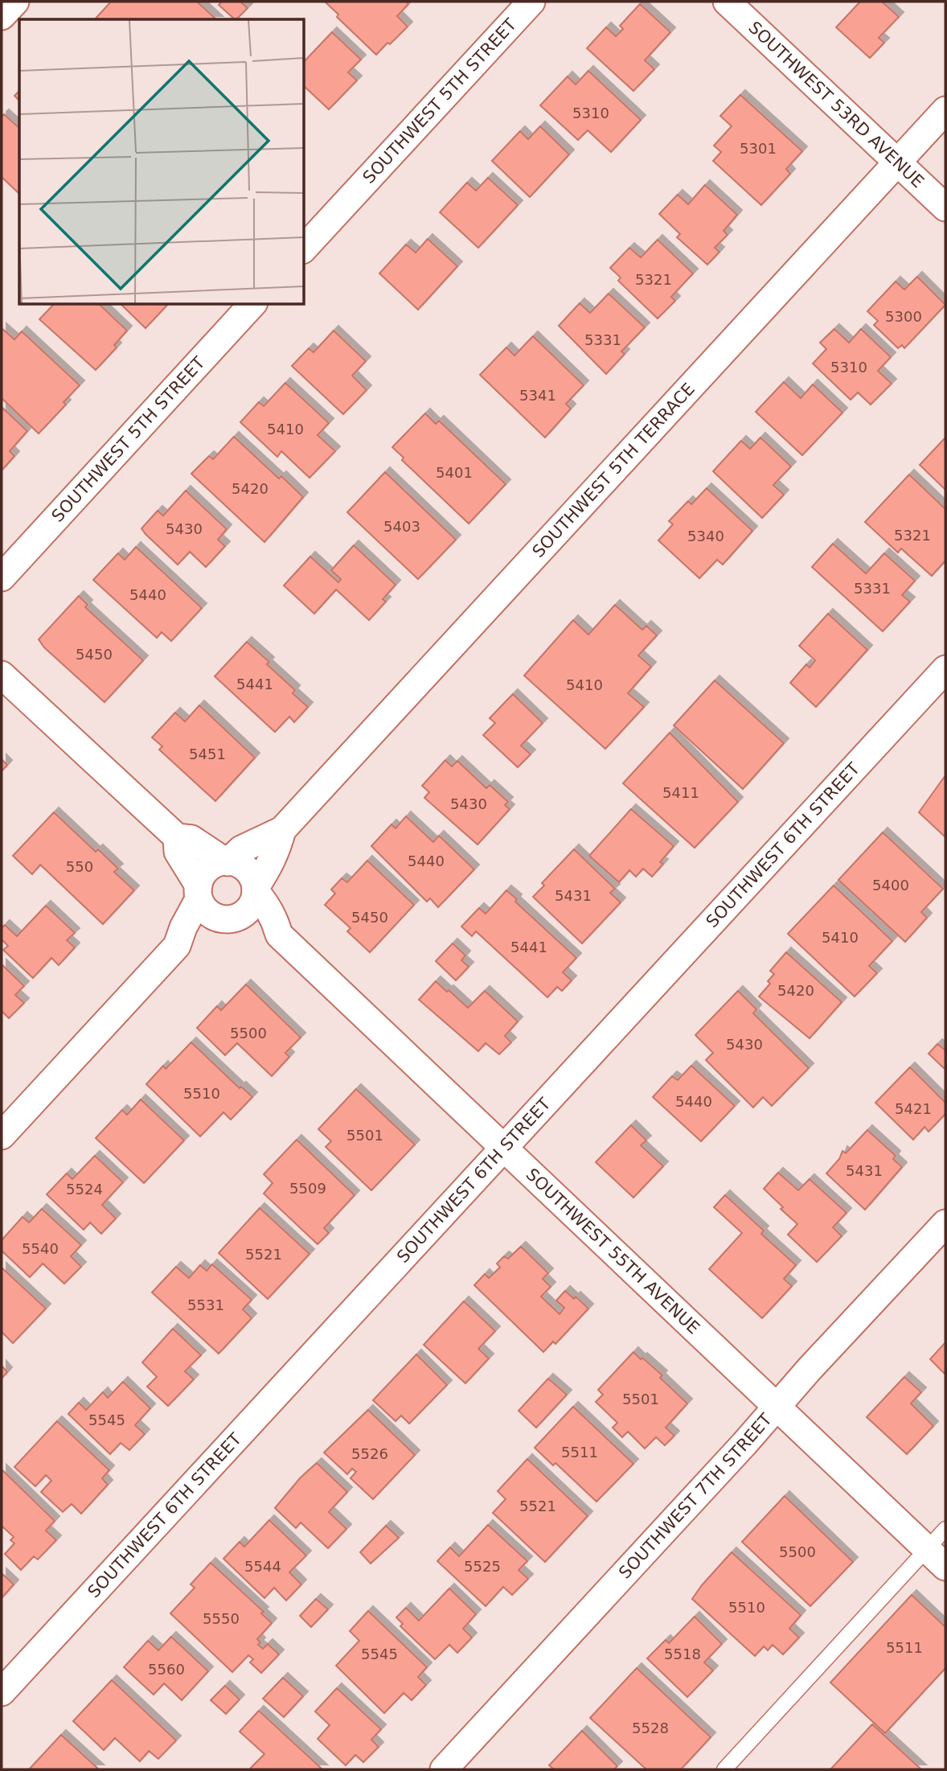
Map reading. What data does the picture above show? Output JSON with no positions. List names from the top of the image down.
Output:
{
  "streets": {
    "street": [
      "SOUTHWEST 5TH STREET",
      "SOUTHWEST 53RD AVENUE",
      "SOUTHWEST 5TH TERRACE",
      "SOUTHWEST 6TH STREET",
      "SOUTHWEST 55TH AVENUE",
      "SOUTHWEST 7TH STREET"
    ]
  },
  "crossings": [
    ["SOUTHWEST 53RD AVENUE", "SOUTHWEST 5TH TERRACE"],
    ["SOUTHWEST 5TH TERRACE", "SOUTHWEST 55TH AVENUE"],
    ["SOUTHWEST 6TH STREET", "SOUTHWEST 55TH AVENUE"],
    ["SOUTHWEST 55TH AVENUE", "SOUTHWEST 7TH STREET"]
  ],
  "house_numbers": [
    "5310",
    "5301",
    "5321",
    "5300",
    "5331",
    "5310",
    "5341",
    "5410",
    "5401",
    "5420",
    "5403",
    "5430",
    "5321",
    "5340",
    "5331",
    "5440",
    "5450",
    "5441",
    "5410",
    "5451",
    "5411",
    "5430",
    "5440",
    "550",
    "5400",
    "5431",
    "5450",
    "5410",
    "5441",
    "5420",
    "5500",
    "5430",
    "5510",
    "5440",
    "5421",
    "5501",
    "5431",
    "5509",
    "5524",
    "5540",
    "5521",
    "5531",
    "5501",
    "5545",
    "5511",
    "5526",
    "5521",
    "5500",
    "5544",
    "5525",
    "5510",
    "5550",
    "5511",
    "5545",
    "5518",
    "5560",
    "5528"
  ]
}
